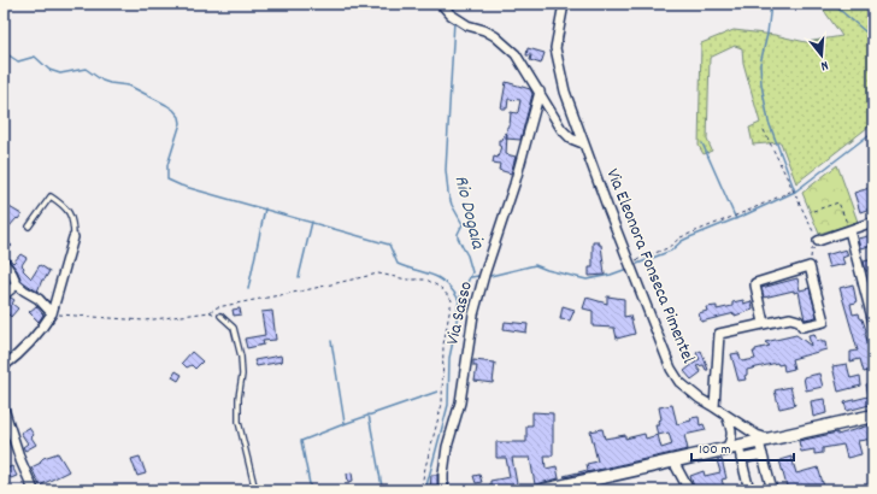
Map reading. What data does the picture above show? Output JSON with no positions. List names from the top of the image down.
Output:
{
  "streets": {
    "street": ["Via Eleonora Fonseca Pimentel", "Via Sasso"]
  },
  "water": ["Rio Dogaia"],
  "scale_bar": "100 m",
  "north": "bottom"
}
